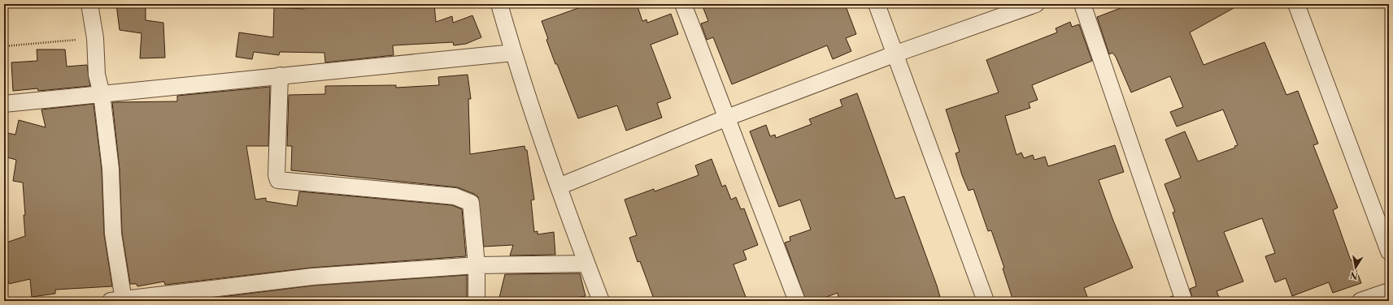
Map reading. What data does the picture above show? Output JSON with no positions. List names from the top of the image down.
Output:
{
  "north": "bottom"
}
